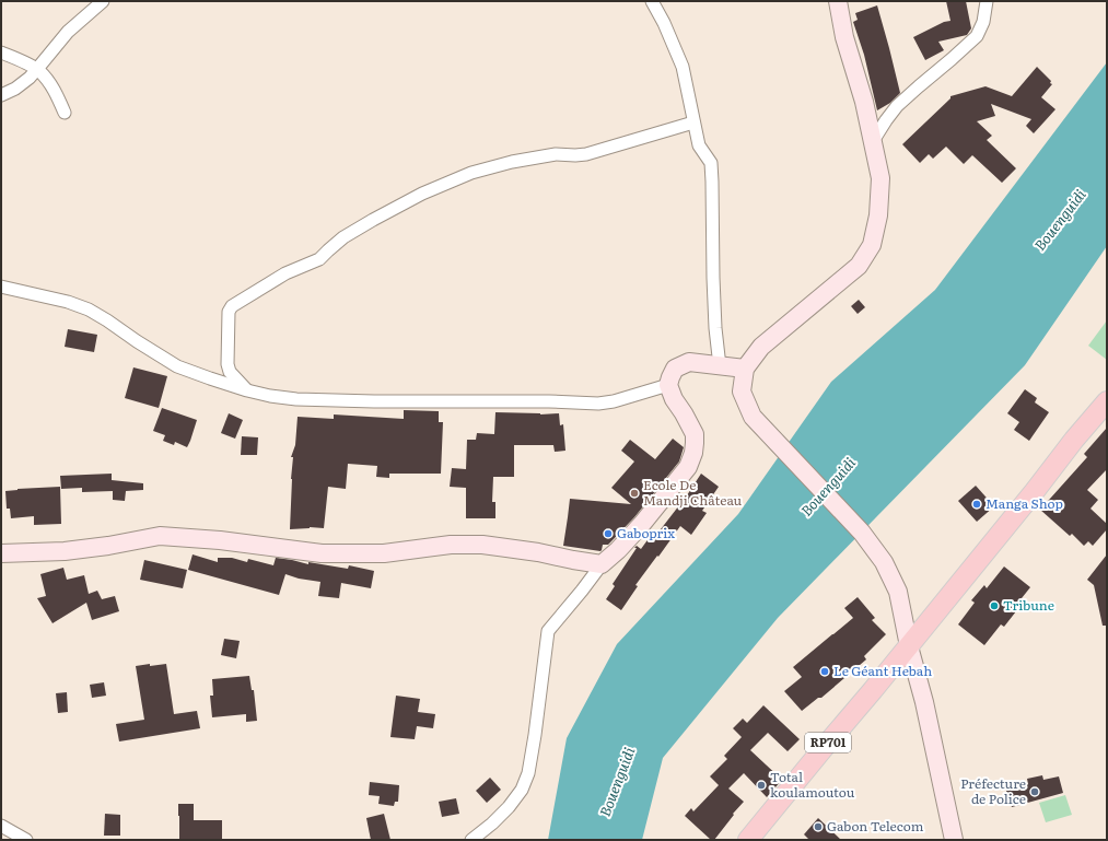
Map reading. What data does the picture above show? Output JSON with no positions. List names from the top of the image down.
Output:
{
  "streets": {
    "main road": ["RP701"]
  },
  "water": ["Bouenguidi"],
  "places": [
    "Ecole De Mandji Château",
    "Manga Shop",
    "Gaboprix",
    "Tribune",
    "Le Géant Hebah",
    "Total koulamoutou",
    "Préfecture de Police",
    "Gabon Telecom"
  ]
}
